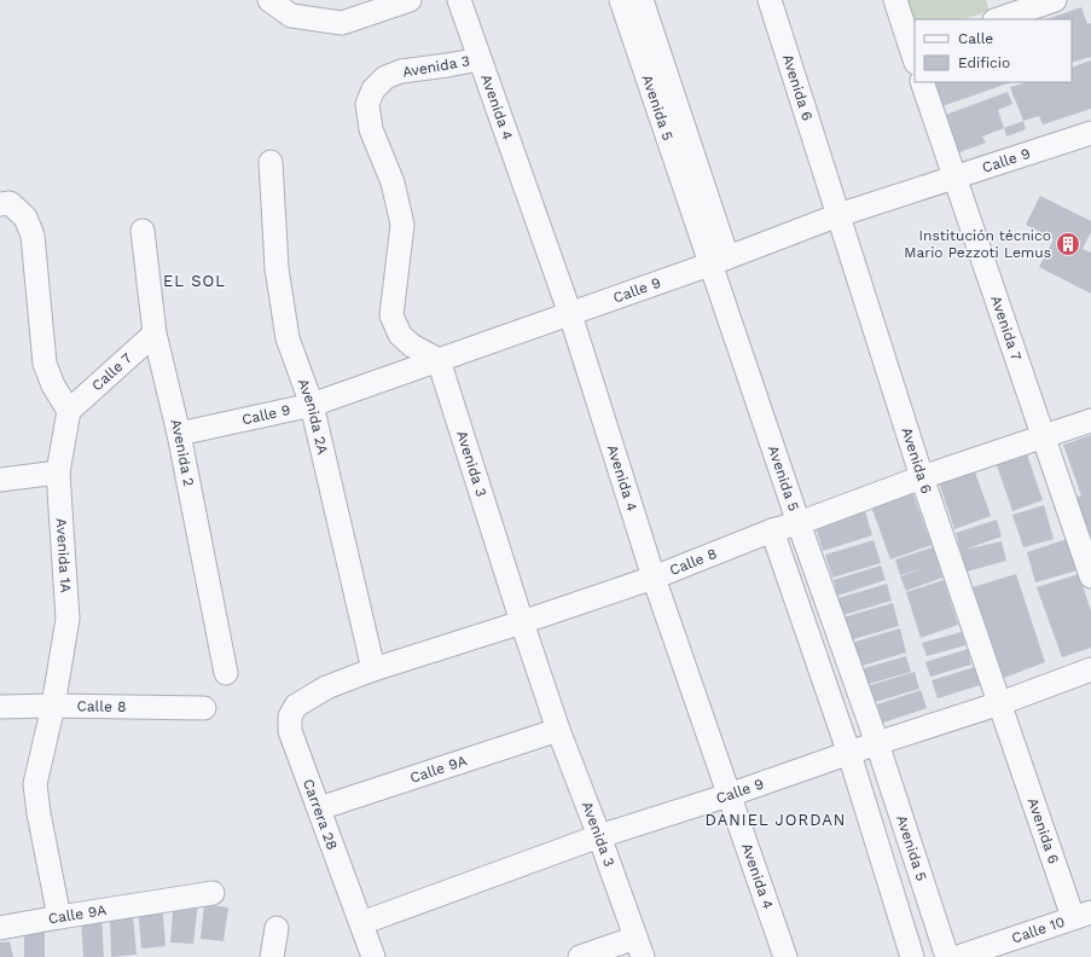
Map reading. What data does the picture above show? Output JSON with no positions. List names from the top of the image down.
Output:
{
  "streets": {
    "street": [
      "Avenida 3",
      "Avenida 6",
      "Avenida 4",
      "Avenida 5",
      "Calle 9",
      "Avenida 7",
      "Calle 7",
      "Avenida 2A",
      "Avenida 2",
      "Avenida 1A",
      "Calle 8",
      "Calle 9A",
      "Carrera 28",
      "Calle 10"
    ]
  },
  "crossings": [
    ["Avenida 3", "Avenida 4"],
    ["Avenida 3", "Calle 9"],
    ["Avenida 3", "Calle 8"],
    ["Avenida 3", "Calle 9A"],
    ["Avenida 6", "Calle 9"],
    ["Avenida 6", "Calle 8"],
    ["Avenida 6", "Calle 10"],
    ["Avenida 4", "Calle 9"],
    ["Avenida 4", "Calle 8"],
    ["Avenida 5", "Calle 9"],
    ["Avenida 5", "Calle 8"],
    ["Calle 9", "Avenida 7"],
    ["Calle 9", "Avenida 2A"],
    ["Calle 9", "Avenida 2"],
    ["Calle 9", "Carrera 28"],
    ["Avenida 7", "Calle 8"],
    ["Calle 7", "Avenida 2"],
    ["Calle 7", "Avenida 1A"],
    ["Avenida 2A", "Calle 8"],
    ["Avenida 1A", "Calle 8"],
    ["Avenida 1A", "Calle 9A"],
    ["Calle 8", "Carrera 28"],
    ["Calle 9A", "Carrera 28"]
  ],
  "districts": ["EL SOL", "DANIEL JORDAN"],
  "places": {
    "building": ["Institución técnico Mario Pezzoti Lemus"]
  },
  "legend": ["Calle", "Edificio"]
}
